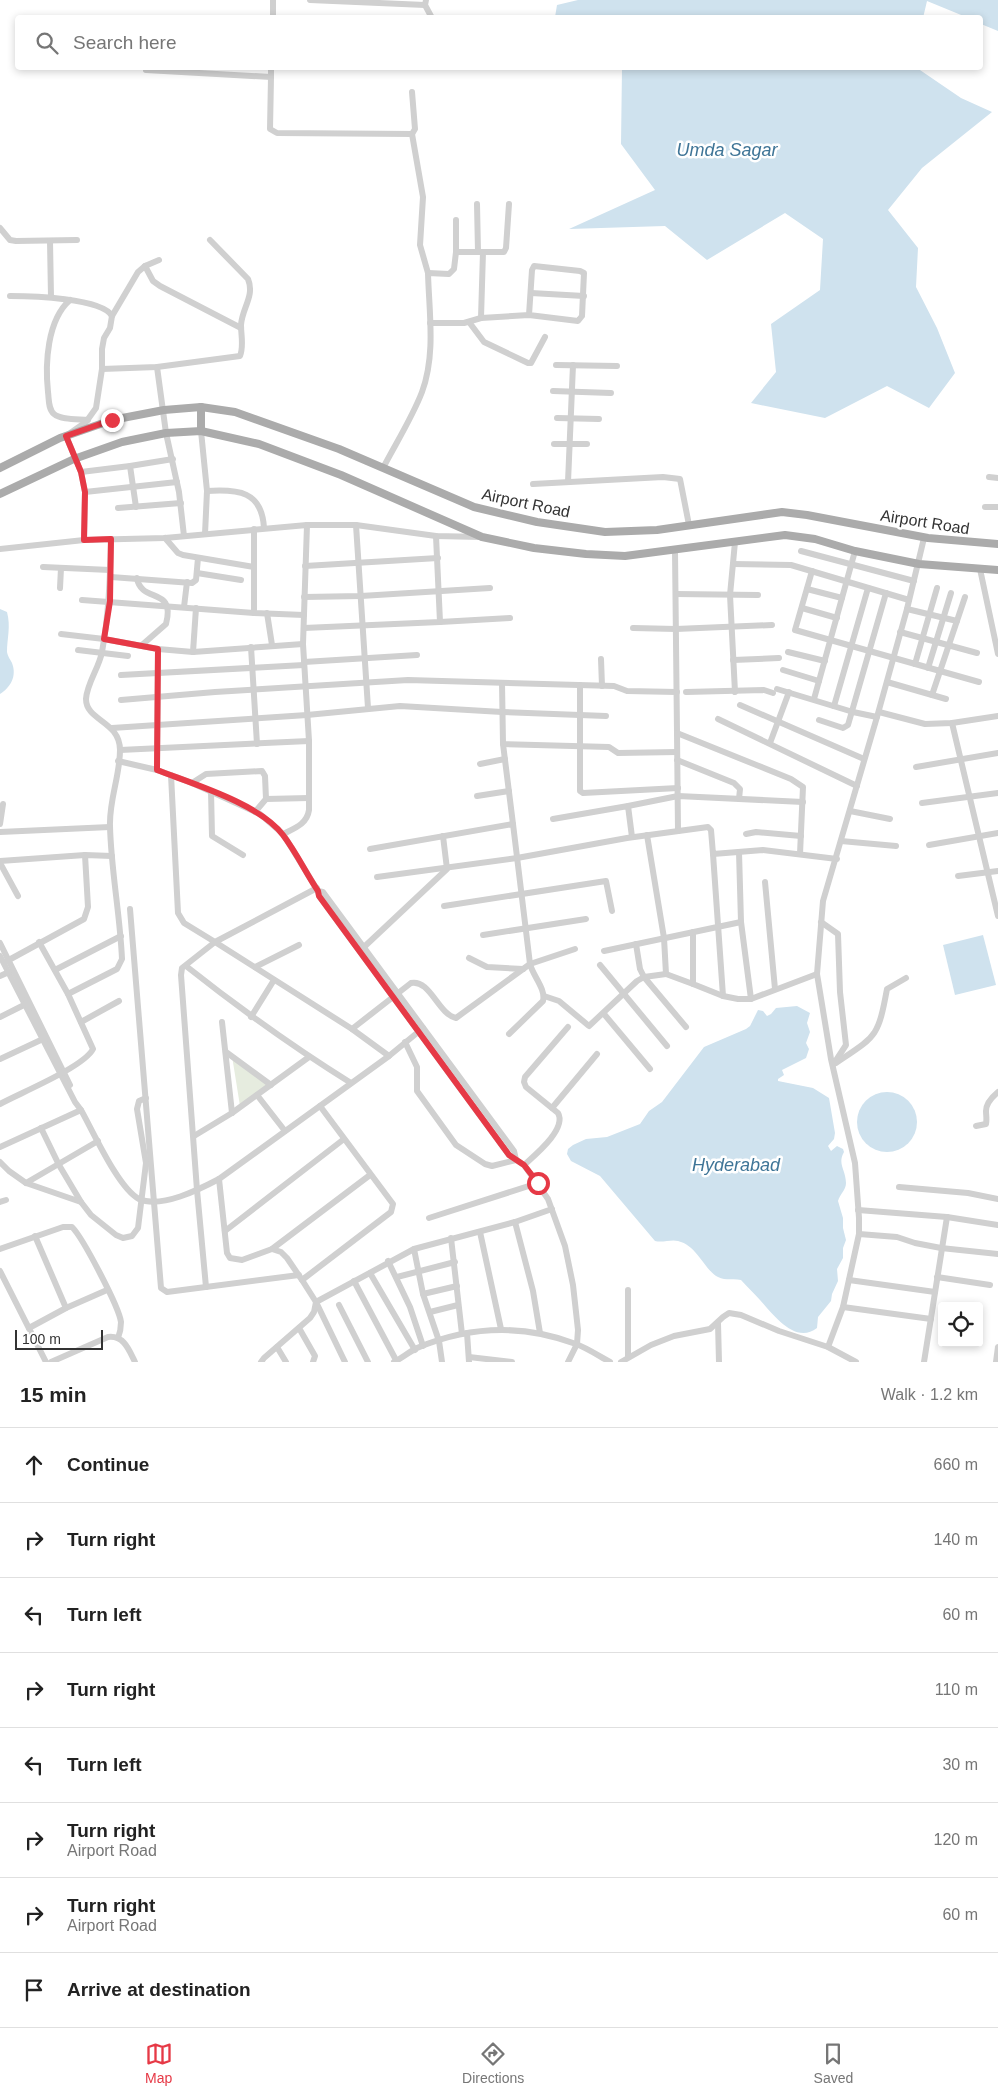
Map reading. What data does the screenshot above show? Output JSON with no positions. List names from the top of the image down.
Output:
{
  "streets": {
    "main road": ["Airport Road"]
  },
  "water": ["Umda Sagar", "Hyderabad"],
  "scale_bar": "100 m",
  "page": {
    "search": "Search here",
    "scale": "100 m",
    "heading": ["15 min", "Walk · 1.2 km"],
    "list": [
      ["Continue", "660 m"],
      ["Turn right", "140 m"],
      ["Turn left", "60 m"],
      ["Turn right", "110 m"],
      ["Turn left", "30 m"],
      ["Turn right", "Airport Road", "120 m"],
      ["Turn right", "Airport Road", "60 m"],
      "Arrive at destination"
    ],
    "nav": ["Map", "Directions", "Saved"]
  }
}
